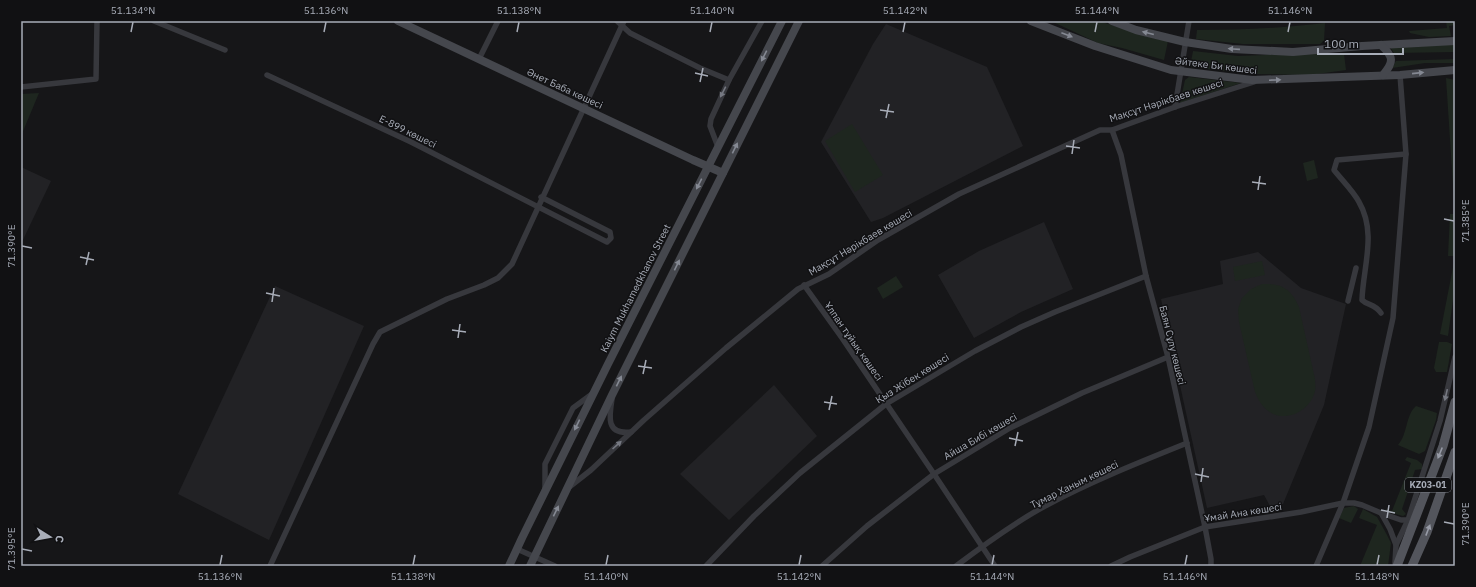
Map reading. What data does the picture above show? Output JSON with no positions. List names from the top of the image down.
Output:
{
  "streets": {
    "main road": [
      "Әйтеке Би көшесі",
      "Әнет Баба көшесі",
      "Kaiym Mukhamedkhanov Street",
      "KZ03-01"
    ],
    "street": [
      "Мақсұт Нәрікбаев көшесі",
      "Е-899 көшесі",
      "Ұлпан тұйық көшесі",
      "Баян Сұлу көшесі",
      "Қыз Жібек көшесі",
      "Айша Бибі көшесі",
      "Тұмар Ханым көшесі",
      "Ұмай Ана көшесі"
    ]
  },
  "crossings": [
    ["Әйтеке Би көшесі", "Мақсұт Нәрікбаев көшесі"],
    ["Әнет Баба көшесі", "Kaiym Mukhamedkhanov Street"],
    ["Мақсұт Нәрікбаев көшесі", "Ұлпан тұйық көшесі"],
    ["Мақсұт Нәрікбаев көшесі", "Баян Сұлу көшесі"],
    ["Ұлпан тұйық көшесі", "Қыз Жібек көшесі"],
    ["Ұлпан тұйық көшесі", "Айша Бибі көшесі"],
    ["Ұлпан тұйық көшесі", "Тұмар Ханым көшесі"],
    ["Баян Сұлу көшесі", "Қыз Жібек көшесі"],
    ["Баян Сұлу көшесі", "Айша Бибі көшесі"],
    ["Баян Сұлу көшесі", "Тұмар Ханым көшесі"],
    ["Баян Сұлу көшесі", "Ұмай Ана көшесі"]
  ],
  "scale_bar": "100 m",
  "north": "right",
  "coordinates": [
    "51.134°N",
    "51.136°N",
    "51.138°N",
    "51.140°N",
    "51.142°N",
    "51.144°N",
    "51.146°N",
    "71.385°E",
    "71.390°E",
    "71.395°E",
    "51.148°N"
  ]
}
